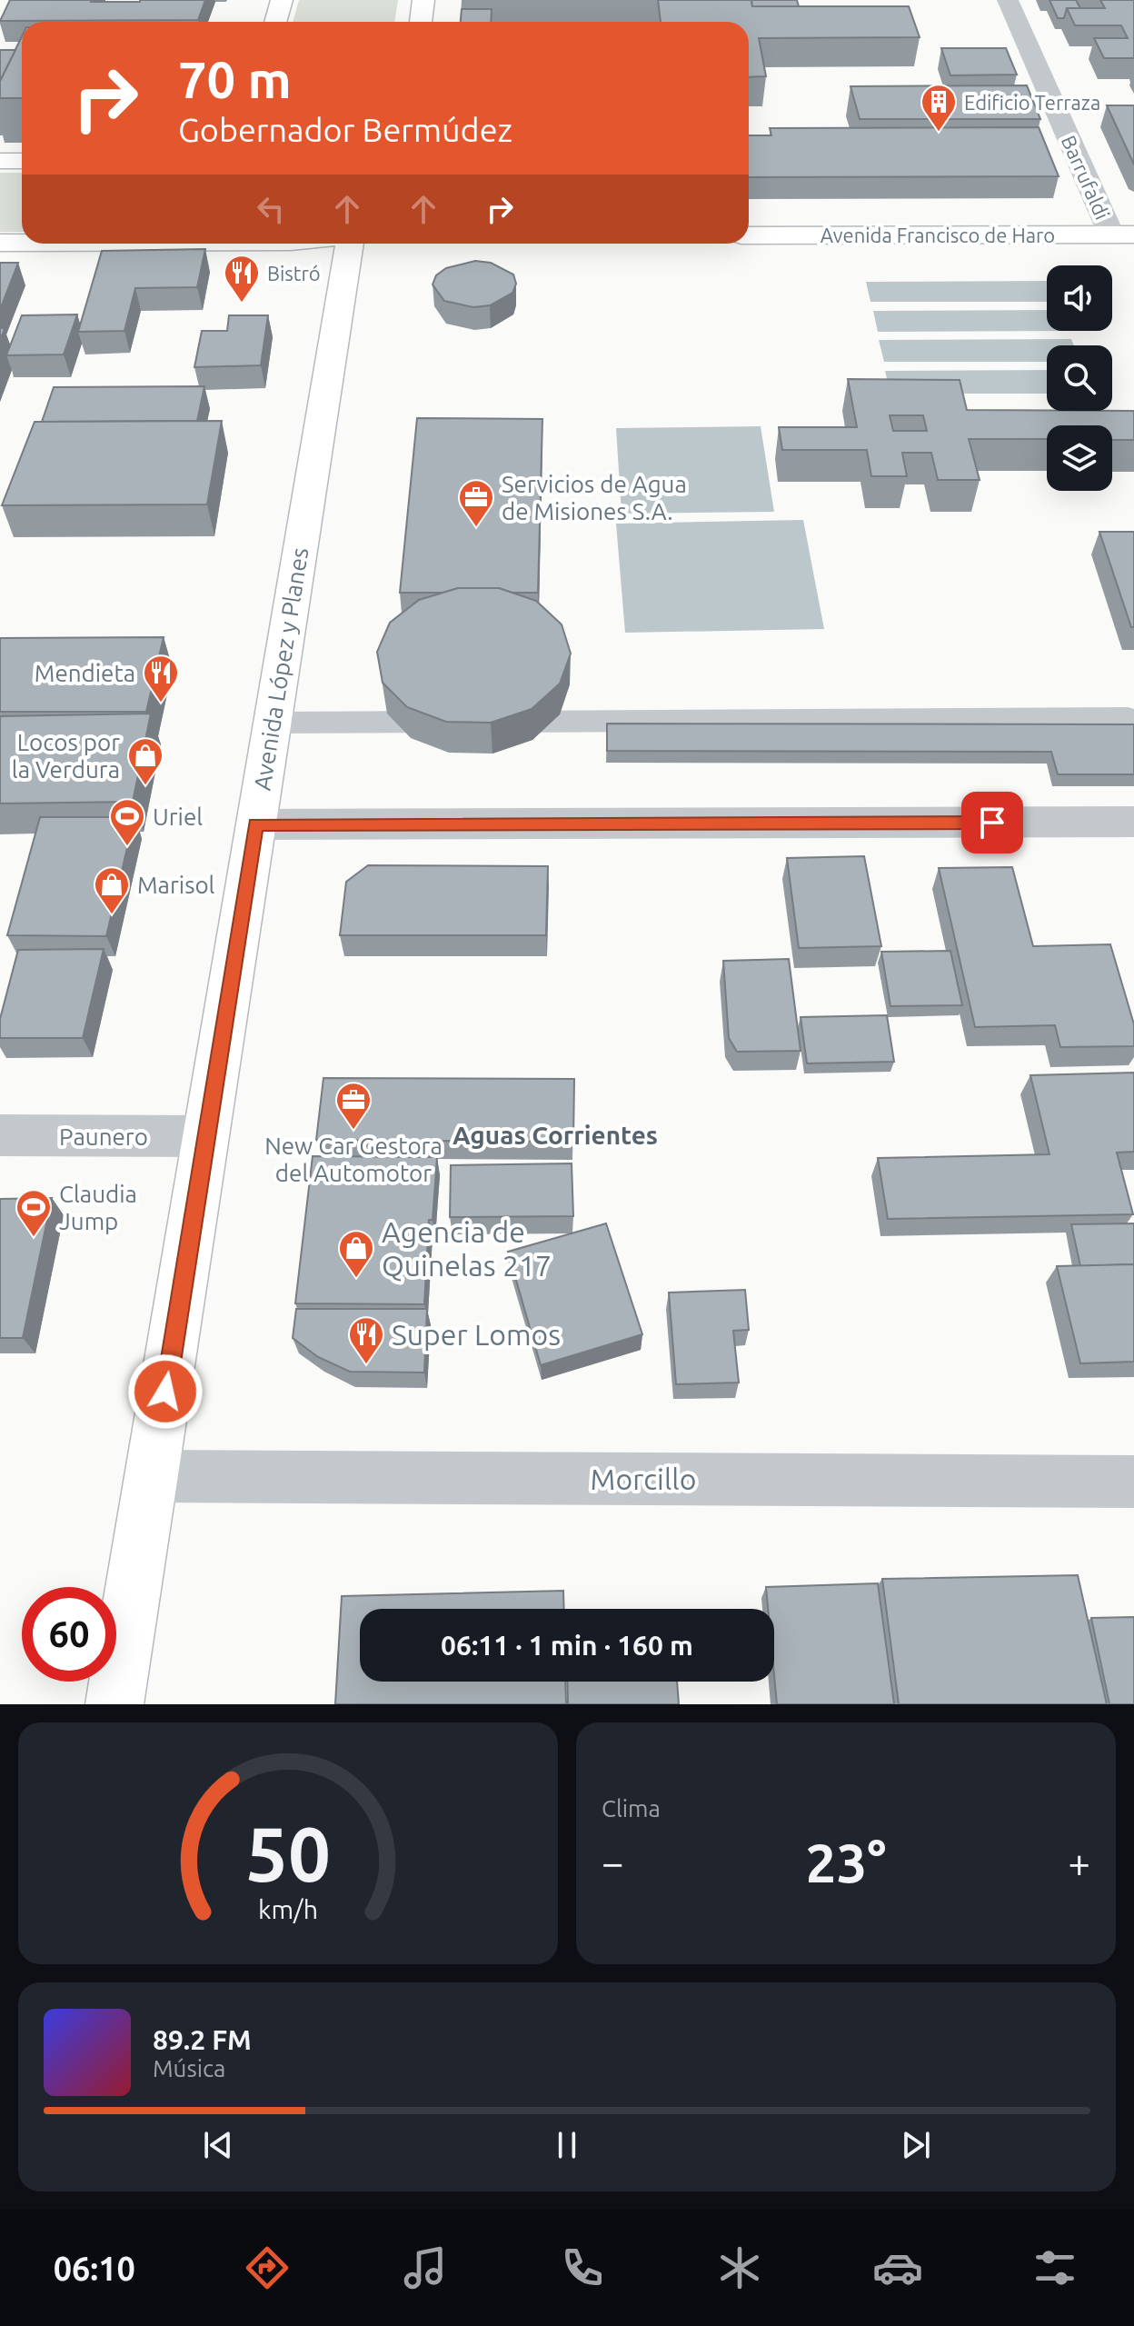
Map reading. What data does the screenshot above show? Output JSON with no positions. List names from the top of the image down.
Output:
{
  "streets": {
    "main road": ["Avenida Francisco de Haro", "Avenida López y Planes"],
    "street": ["Barrufaldi", "Paunero", "Morcillo"]
  },
  "crossings": [
    ["Barrufaldi", "Avenida Francisco de Haro"],
    ["Avenida López y Planes", "Paunero"],
    ["Avenida López y Planes", "Morcillo"]
  ],
  "districts": ["Aguas Corrientes"],
  "places": {
    "building": ["Edificio Terraza"],
    "restaurant": ["Bistró", "Mendieta", "Super Lomos"],
    "office": ["Servicios de Agua de Misiones S.A.", "New Car Gestora del Automotor"],
    "shop": ["Locos por la Verdura", "Marisol", "Agencia de Quinelas 217"],
    "sports": ["Uriel", "Claudia Jump"]
  },
  "page": {
    "turn": ["70 m", "Gobernador Bermúdez"],
    "limit": "60",
    "trip": "06:11 · 1 min · 160 m",
    "tile": "Clima",
    "heat": ["−", "23°", "+"],
    "song": ["89.2 FM", "Música"],
    "tabs": "06:10",
    "gauge": ["50", "km/h"]
  }
}
